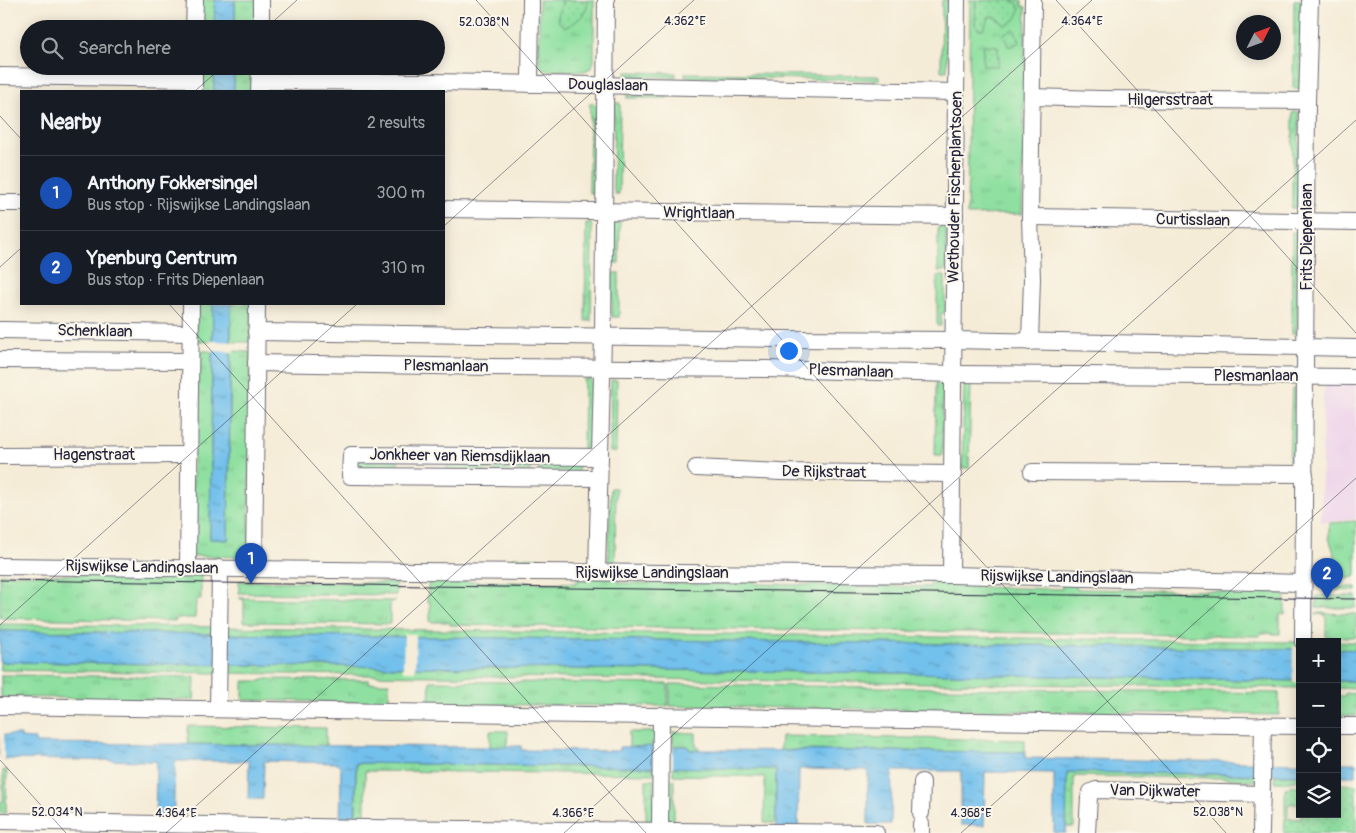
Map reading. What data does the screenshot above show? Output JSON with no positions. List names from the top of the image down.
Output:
{
  "streets": {
    "street": [
      "Douglaslaan",
      "Hilgersstraat",
      "Wethouder Fischerplantsoen",
      "Wrightlaan",
      "Curtisslaan",
      "Frits Diepenlaan",
      "Schenklaan",
      "Plesmanlaan",
      "Hagenstraat",
      "Jonkheer van Riemsdijklaan",
      "De Rijkstraat",
      "Rijswijkse Landingslaan",
      "Van Dijkwater"
    ]
  },
  "crossings": [
    ["Douglaslaan", "Wethouder Fischerplantsoen"],
    ["Hilgersstraat", "Frits Diepenlaan"],
    ["Wethouder Fischerplantsoen", "Wrightlaan"],
    ["Wethouder Fischerplantsoen", "Plesmanlaan"],
    ["Curtisslaan", "Frits Diepenlaan"],
    ["Frits Diepenlaan", "Plesmanlaan"],
    ["Frits Diepenlaan", "Rijswijkse Landingslaan"]
  ],
  "north": "top right",
  "page": {
    "search": "Search here",
    "heading": ["Nearby", "2 results"],
    "list": [
      {
        "mark": "1",
        "name": "Anthony Fokkersingel",
        "note": "Bus stop · Rijswijkse Landingslaan",
        "value": "300 m"
      },
      {
        "mark": "2",
        "name": "Ypenburg Centrum",
        "note": "Bus stop · Frits Diepenlaan",
        "value": "310 m"
      }
    ],
    "pins": ["1", "2"],
    "map_buttons": ["+", "−"]
  },
  "coordinates": [
    "4.362°E",
    "4.364°E",
    "52.038°N",
    "52.034°N",
    "4.366°E",
    "4.368°E"
  ]
}
